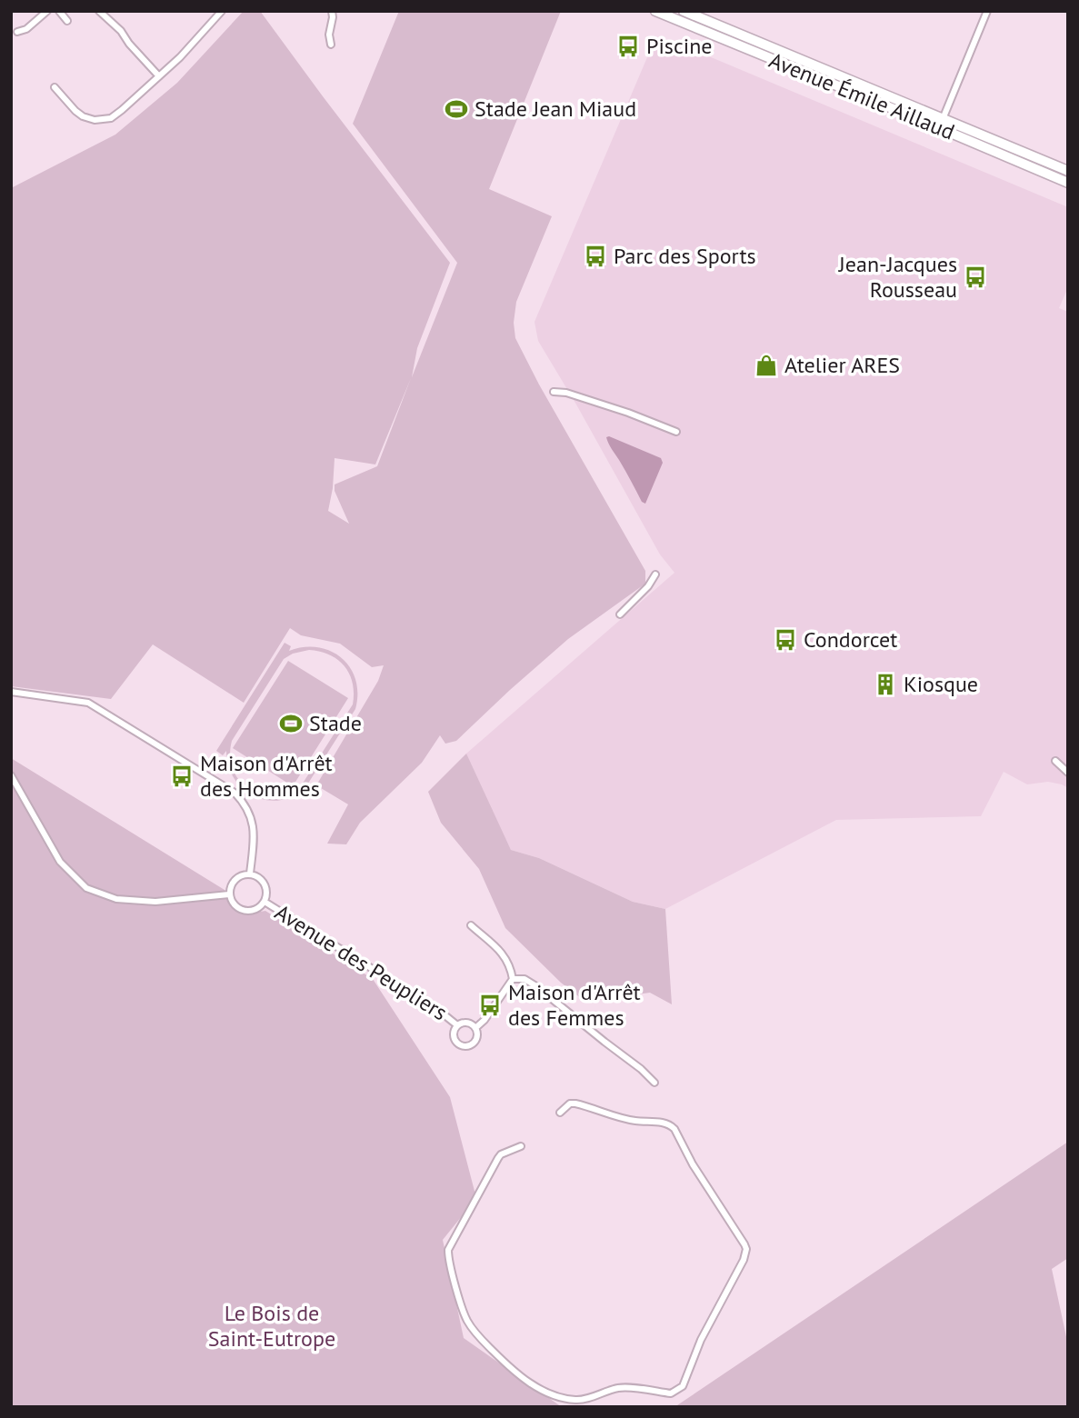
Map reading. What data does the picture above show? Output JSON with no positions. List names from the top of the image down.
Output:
{
  "streets": {
    "main road": ["Avenue Émile Aillaud"],
    "street": ["Avenue des Peupliers"]
  },
  "parks": ["Le Bois de Saint-Eutrope"],
  "places": {
    "bus stop": [
      "Piscine",
      "Parc des Sports",
      "Jean-Jacques Rousseau",
      "Condorcet",
      "Maison d'Arrêt des Hommes",
      "Maison d'Arrêt des Femmes"
    ],
    "sports": ["Stade Jean Miaud", "Stade"],
    "shop": ["Atelier ARES"],
    "building": ["Kiosque"]
  }
}
